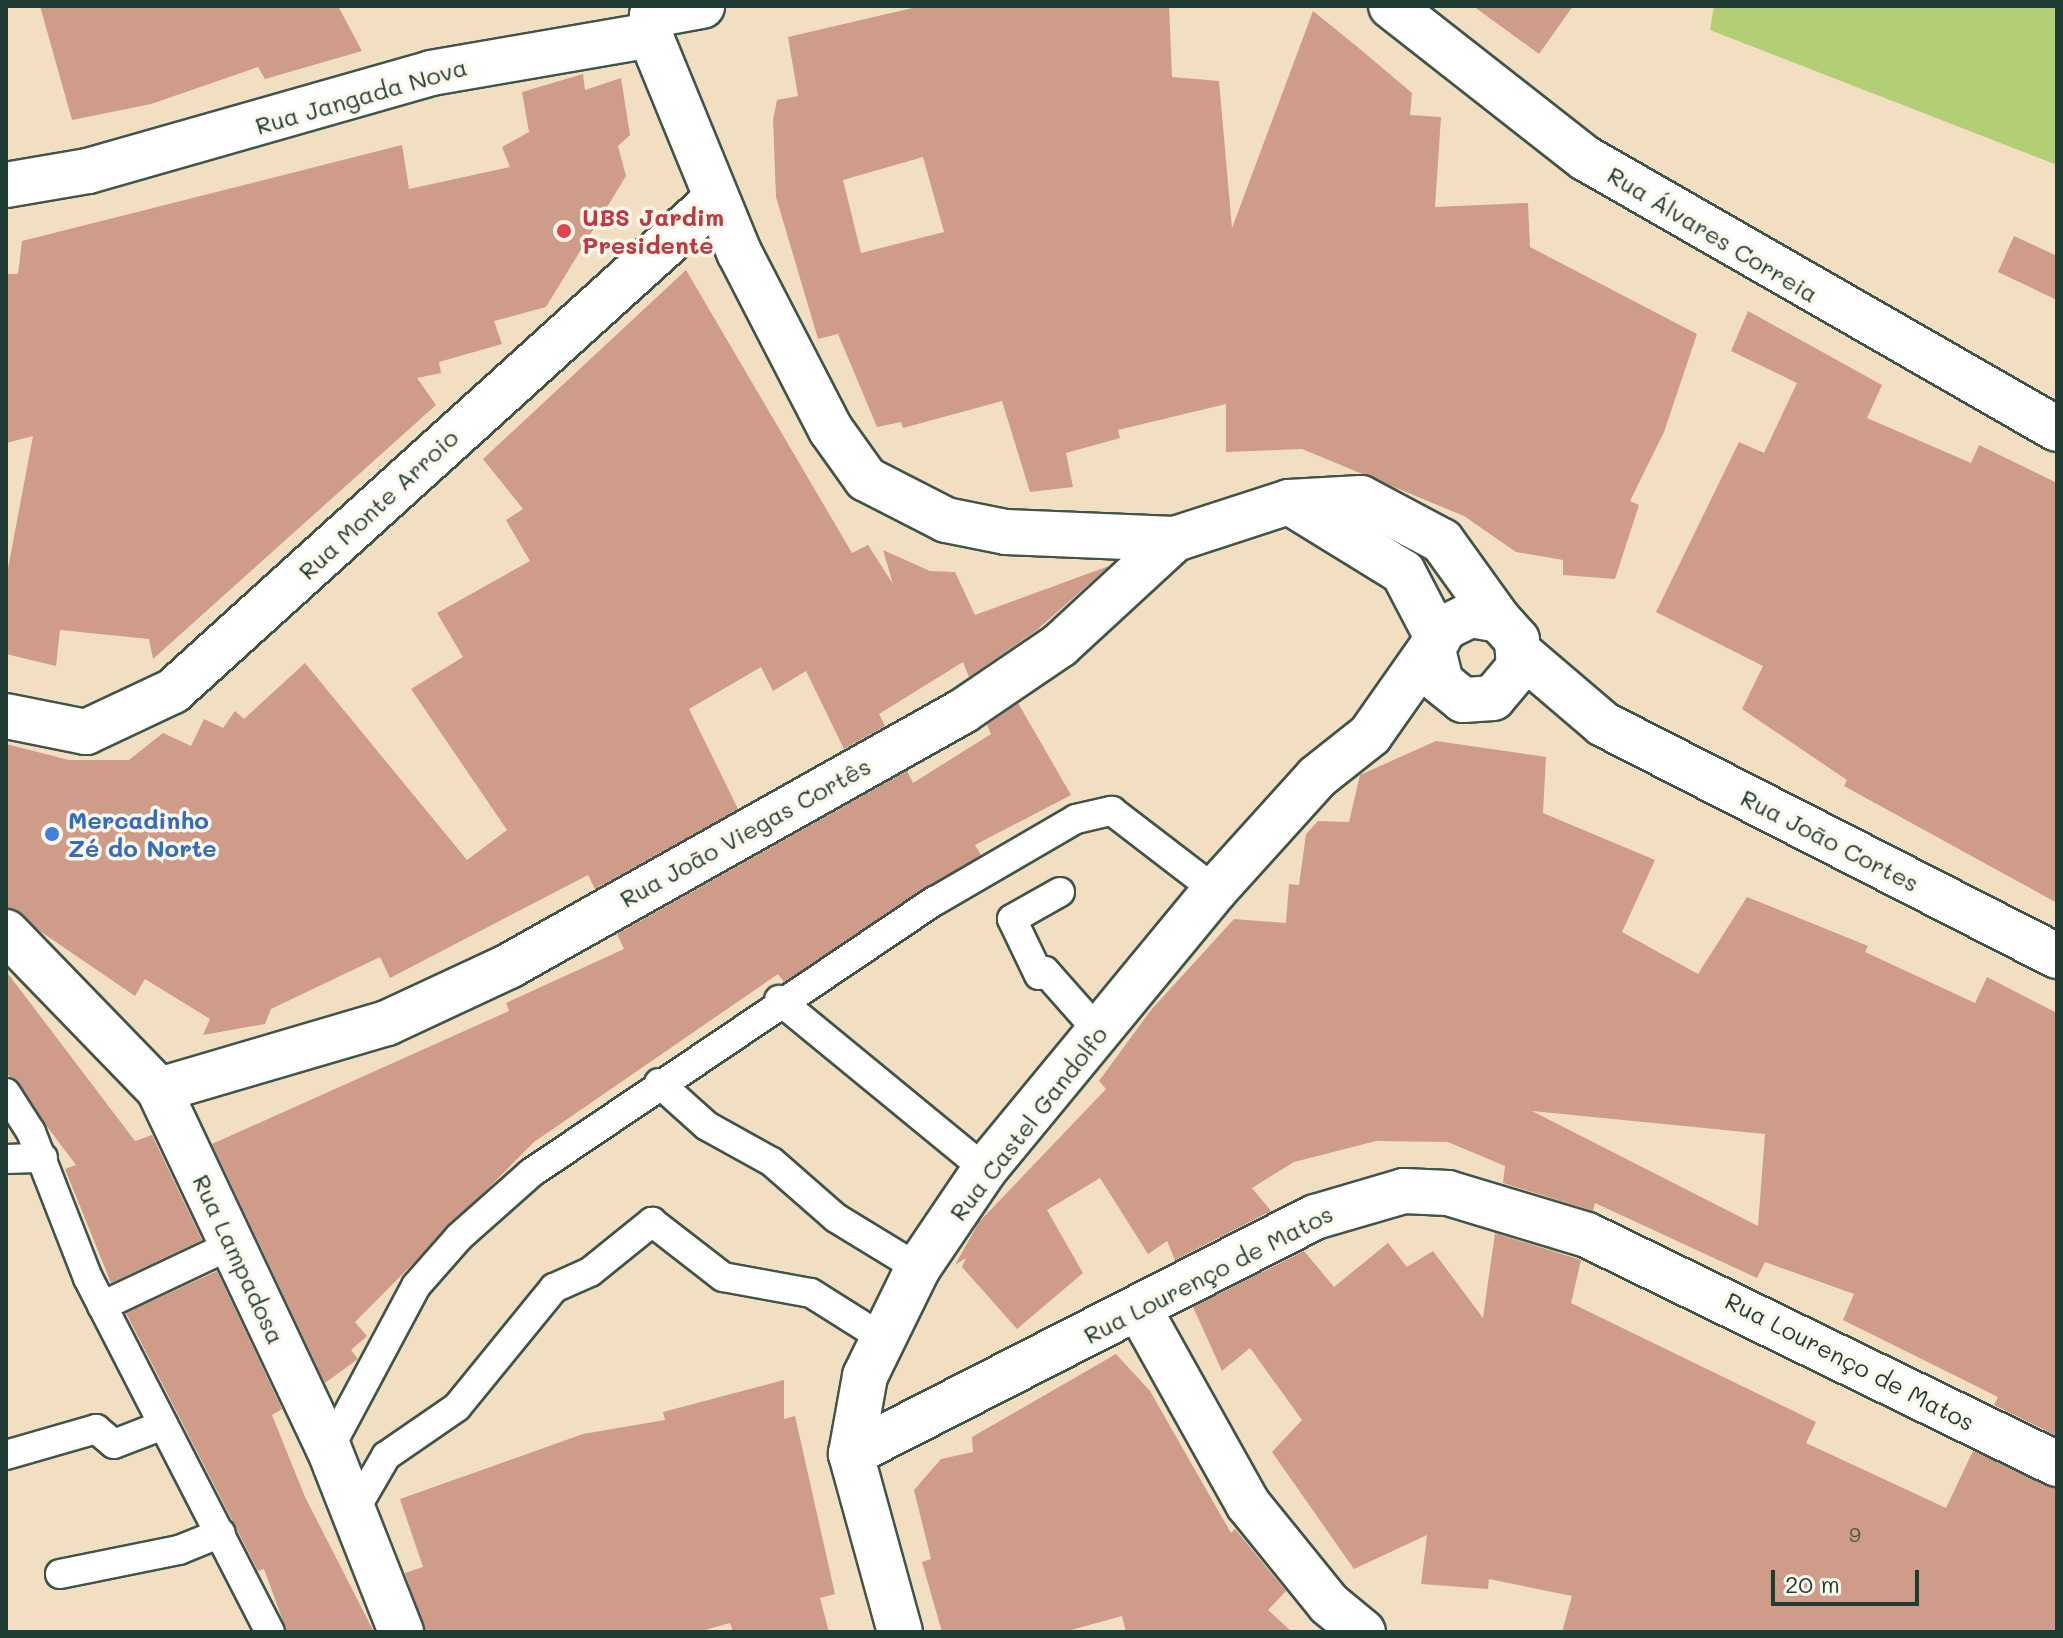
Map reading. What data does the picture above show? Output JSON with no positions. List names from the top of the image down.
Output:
{
  "streets": {
    "street": [
      "Rua Jangada Nova",
      "Rua Álvares Correia",
      "Rua Monte Arroio",
      "Rua João Viegas Cortês",
      "Rua João Cortes",
      "Rua Castel Gandolfo",
      "Rua Lampadosa",
      "Rua Lourenço de Matos"
    ]
  },
  "crossings": [
    ["Rua João Viegas Cortês", "Rua João Cortes"],
    ["Rua João Viegas Cortês", "Rua Castel Gandolfo"],
    ["Rua João Viegas Cortês", "Rua Lampadosa"],
    ["Rua Castel Gandolfo", "Rua Lourenço de Matos"]
  ],
  "places": ["UBS Jardim Presidente", "Mercadinho Zé do Norte"],
  "house_numbers": ["9"],
  "scale_bar": "20 m"
}
